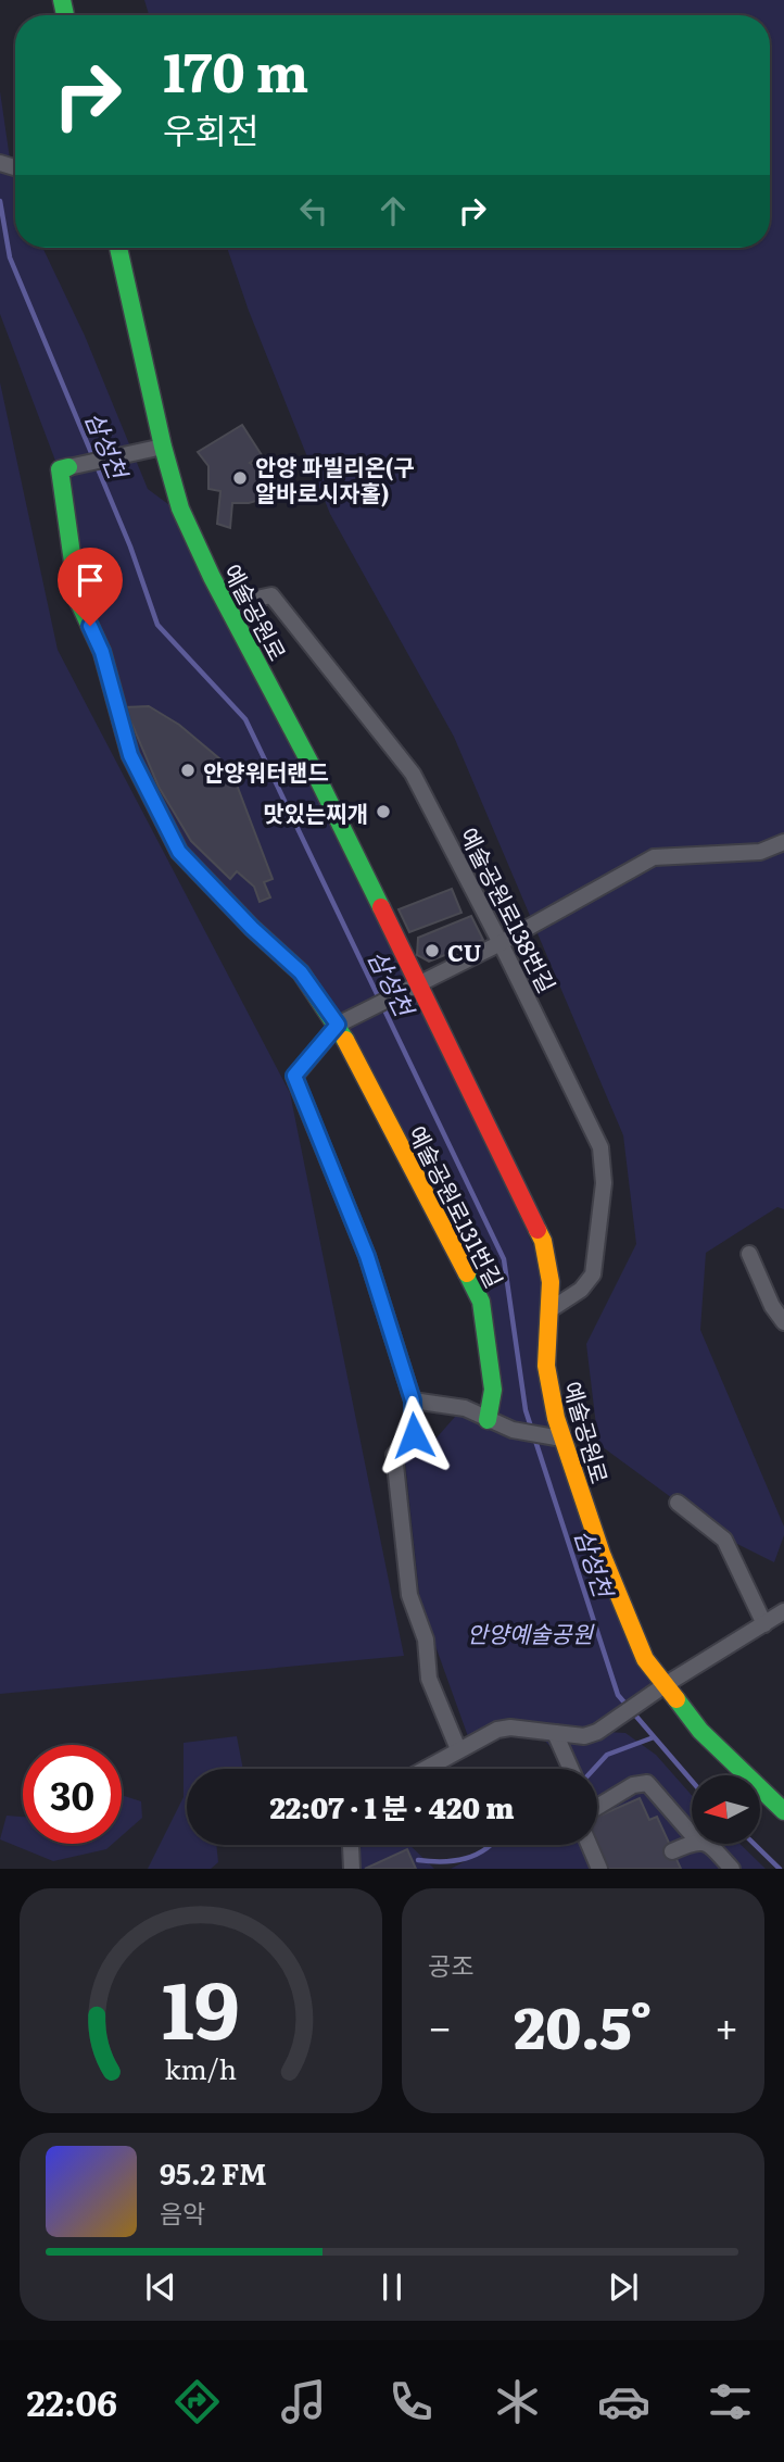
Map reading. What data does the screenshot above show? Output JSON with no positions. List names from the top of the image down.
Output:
{
  "streets": {
    "street": ["예술공원로", "예술공원로138번길", "예술공원로131번길"]
  },
  "crossings": [
    ["예술공원로", "예술공원로138번길"]
  ],
  "water": ["삼성천"],
  "parks": ["안양예술공원"],
  "places": [
    "안양 파빌리온(구 알바로시자홀)",
    "안양워터랜드",
    "맛있는찌개",
    "CU"
  ],
  "north": "left",
  "page": {
    "turn": ["170 m", "우회전"],
    "limit": "30",
    "trip": "22:07 · 1 분 · 420 m",
    "tile": "공조",
    "heat": ["−", "20.5°", "+"],
    "song": ["95.2 FM", "음악"],
    "tabs": "22:06",
    "gauge": ["19", "km/h"]
  }
}
